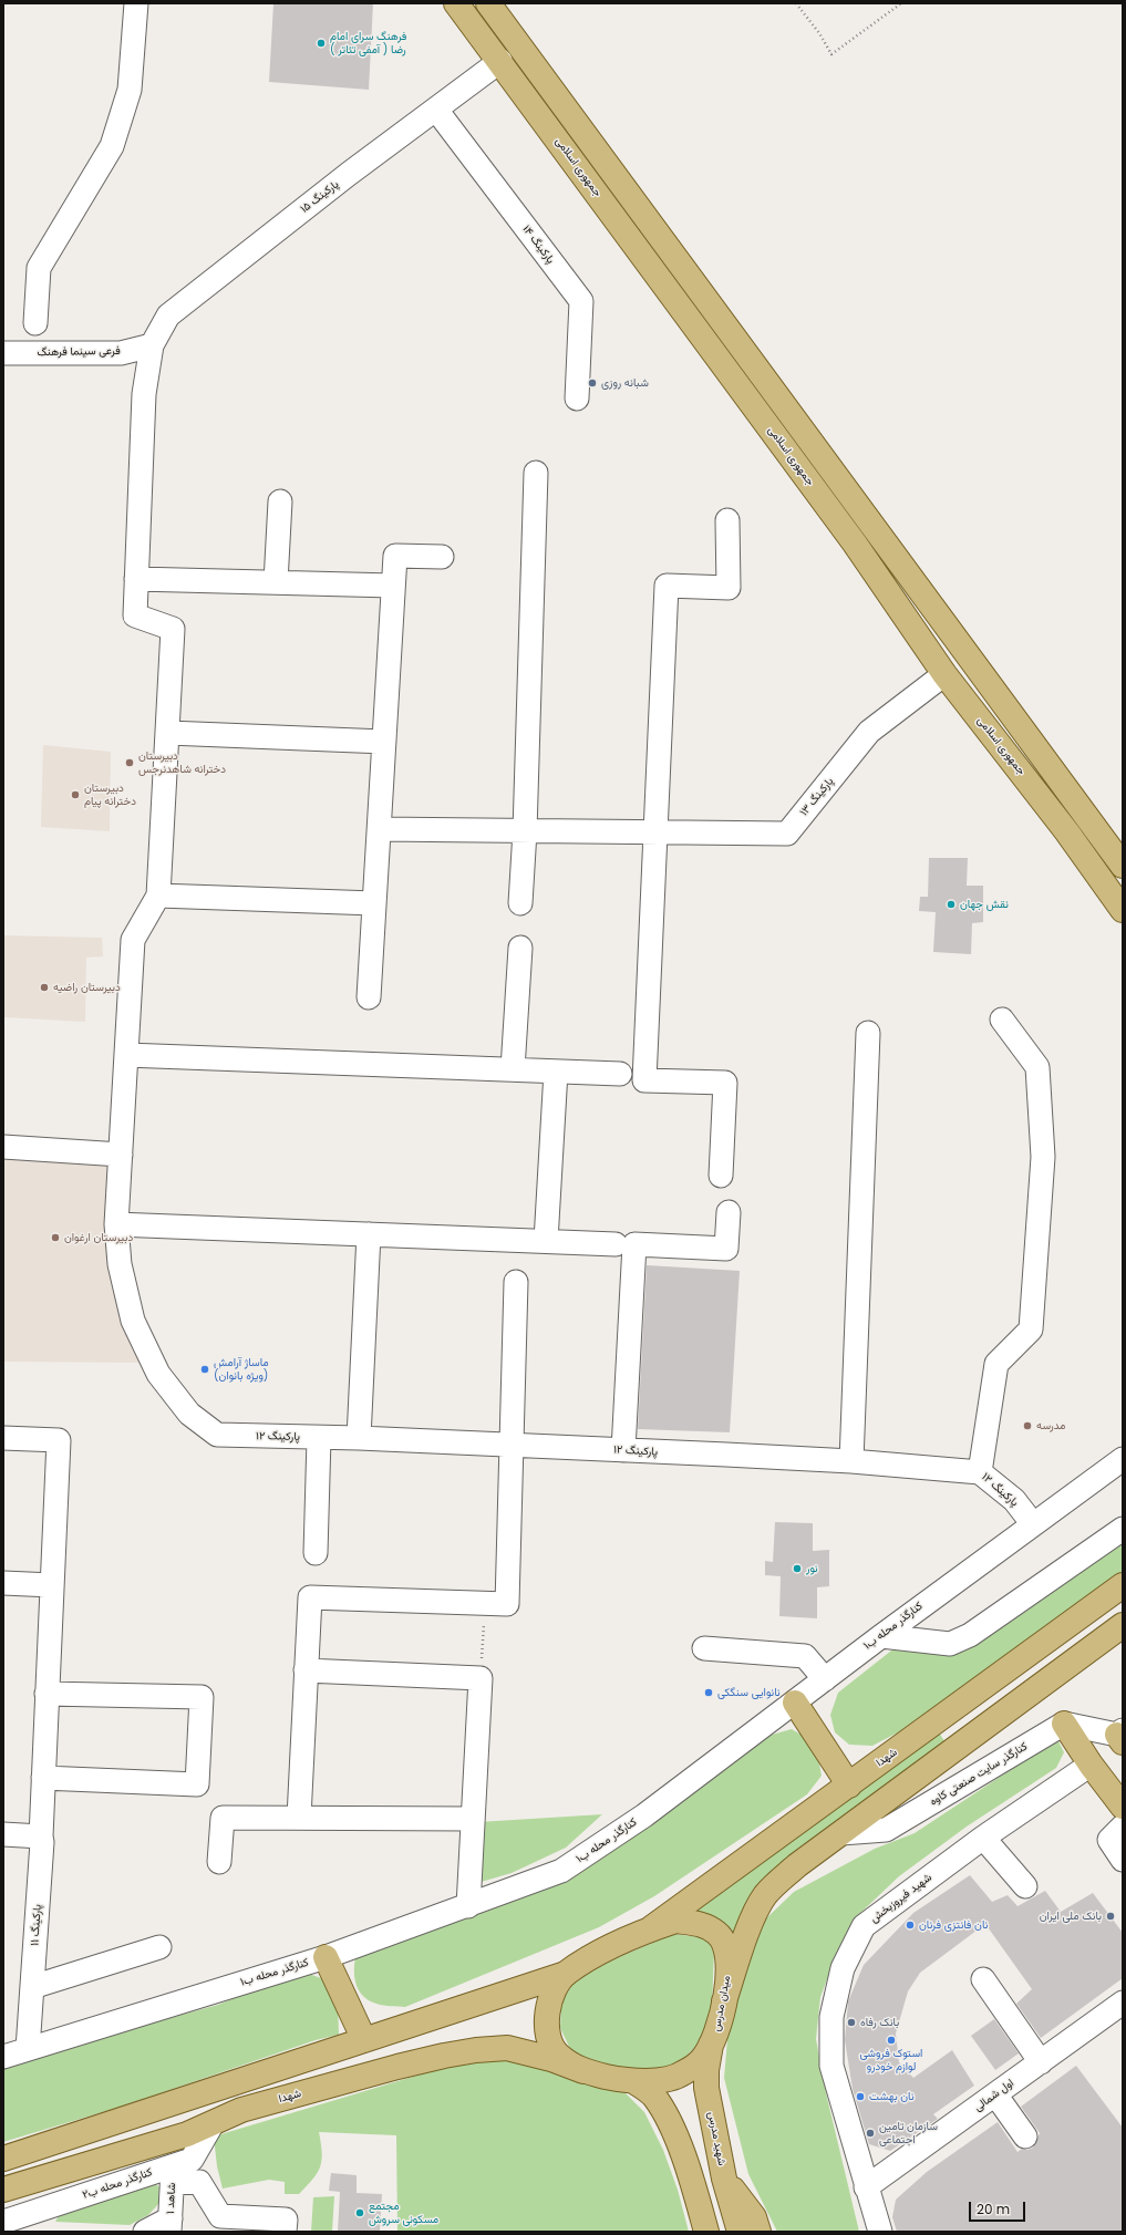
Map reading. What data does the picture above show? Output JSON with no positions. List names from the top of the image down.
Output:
{
  "streets": {
    "main road": [
      "جمهوری اسلامی",
      "شهدا",
      "میدان مدرس",
      "شهید مدرس"
    ],
    "street": [
      "پارکینگ ۱۵",
      "پارکینگ ۱۴",
      "فرعی سینما فرهنگ",
      "پارکینگ ۱۳",
      "پارکینگ ۱۲",
      "کنارگذر محله ب۱",
      "کنارگذر سایت صنعتی کاوه",
      "شهید فیروزبخش",
      "پارکینگ ۱۱",
      "اول شمالی",
      "کنارگذر محله ب۲",
      "شاهد ۱"
    ]
  },
  "crossings": [
    ["جمهوری اسلامی", "پارکینگ ۱۵"],
    ["جمهوری اسلامی", "پارکینگ ۱۳"],
    ["پارکینگ ۱۵", "پارکینگ ۱۴"],
    ["پارکینگ ۱۵", "فرعی سینما فرهنگ"],
    ["پارکینگ ۱۲", "کنارگذر محله ب۱"],
    ["کنارگذر محله ب۱", "پارکینگ ۱۱"],
    ["شهدا", "میدان مدرس"],
    ["شهدا", "کنارگذر محله ب۲"],
    ["شهید فیروزبخش", "اول شمالی"],
    ["میدان مدرس", "شهید مدرس"],
    ["کنارگذر محله ب۲", "شاهد ۱"]
  ],
  "places": [
    "فرهنگ سرای امام رضا ( آمفی تئاتر )",
    "شبانه روزی",
    "دبیرستان دخترانه شاهدنرجس",
    "دبیرستان دخترانه پیام",
    "نقش جهان",
    "دبیرستان راضیه",
    "دبیرستان ارغوان",
    "ماساژ آرامش (ویژه بانوان)",
    "مدرسه",
    "نور",
    "نانوایی سنگکی",
    "بانک ملی ایران",
    "نان فانتزی فرنان",
    "بانک رفاه",
    "استوک فروشی لوازم خودرو",
    "نان بهشت",
    "سازمان تامین اجتماعی",
    "مجتمع مسکونی سروش"
  ],
  "scale_bar": "20 m"
}
